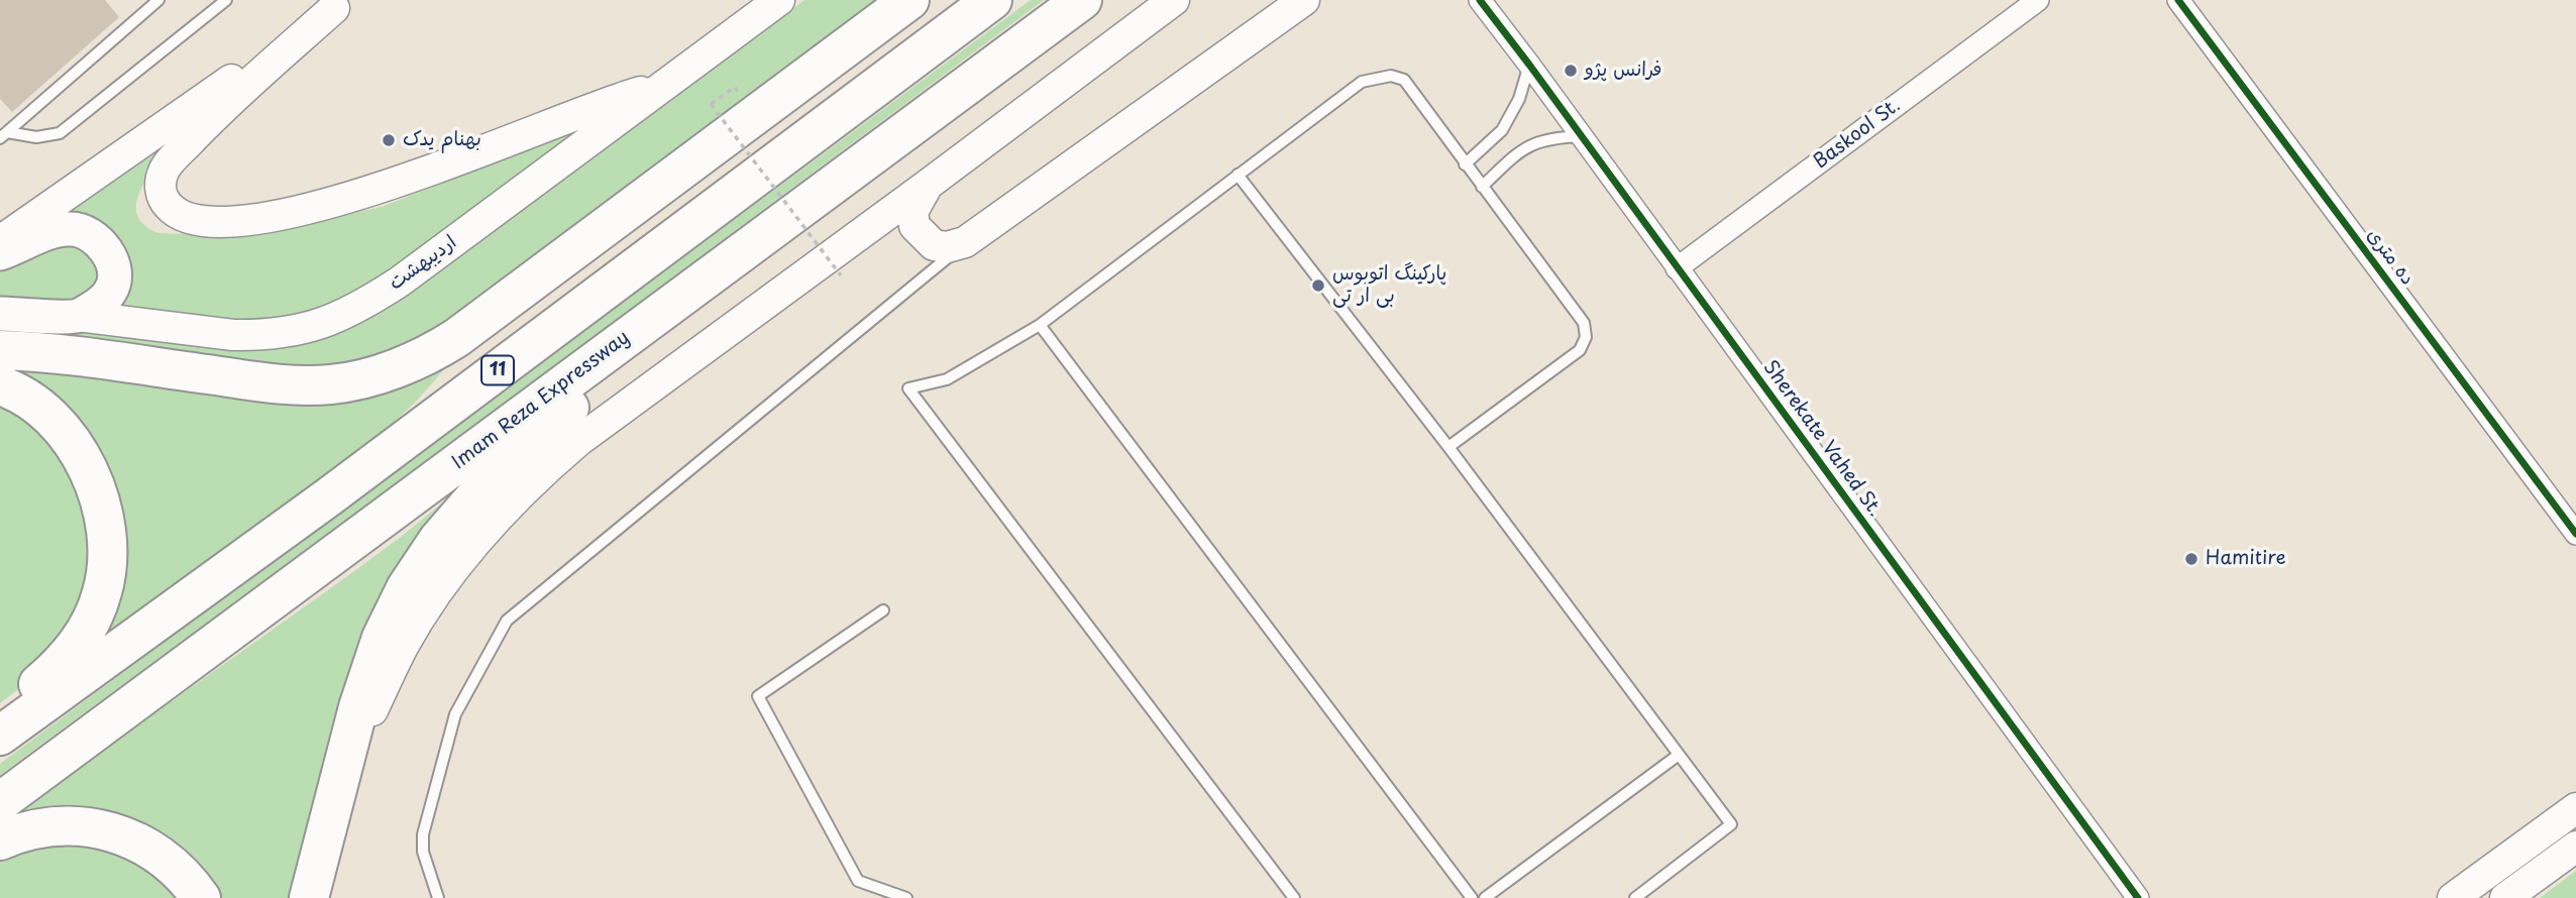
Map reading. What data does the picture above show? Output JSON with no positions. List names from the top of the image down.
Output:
{
  "streets": {
    "highway": ["11", "Imam Reza Expressway"],
    "main road": ["اردیبهشت"],
    "street": ["Baskool St.", "ده متری", "Sherekate Vahed St."]
  },
  "crossings": [
    ["Baskool St.", "Sherekate Vahed St."]
  ],
  "places": [
    "فرانس پژو",
    "بهنام یدک",
    "پارکینگ اتوبوس بی ار تی",
    "Hamitire"
  ]
}
